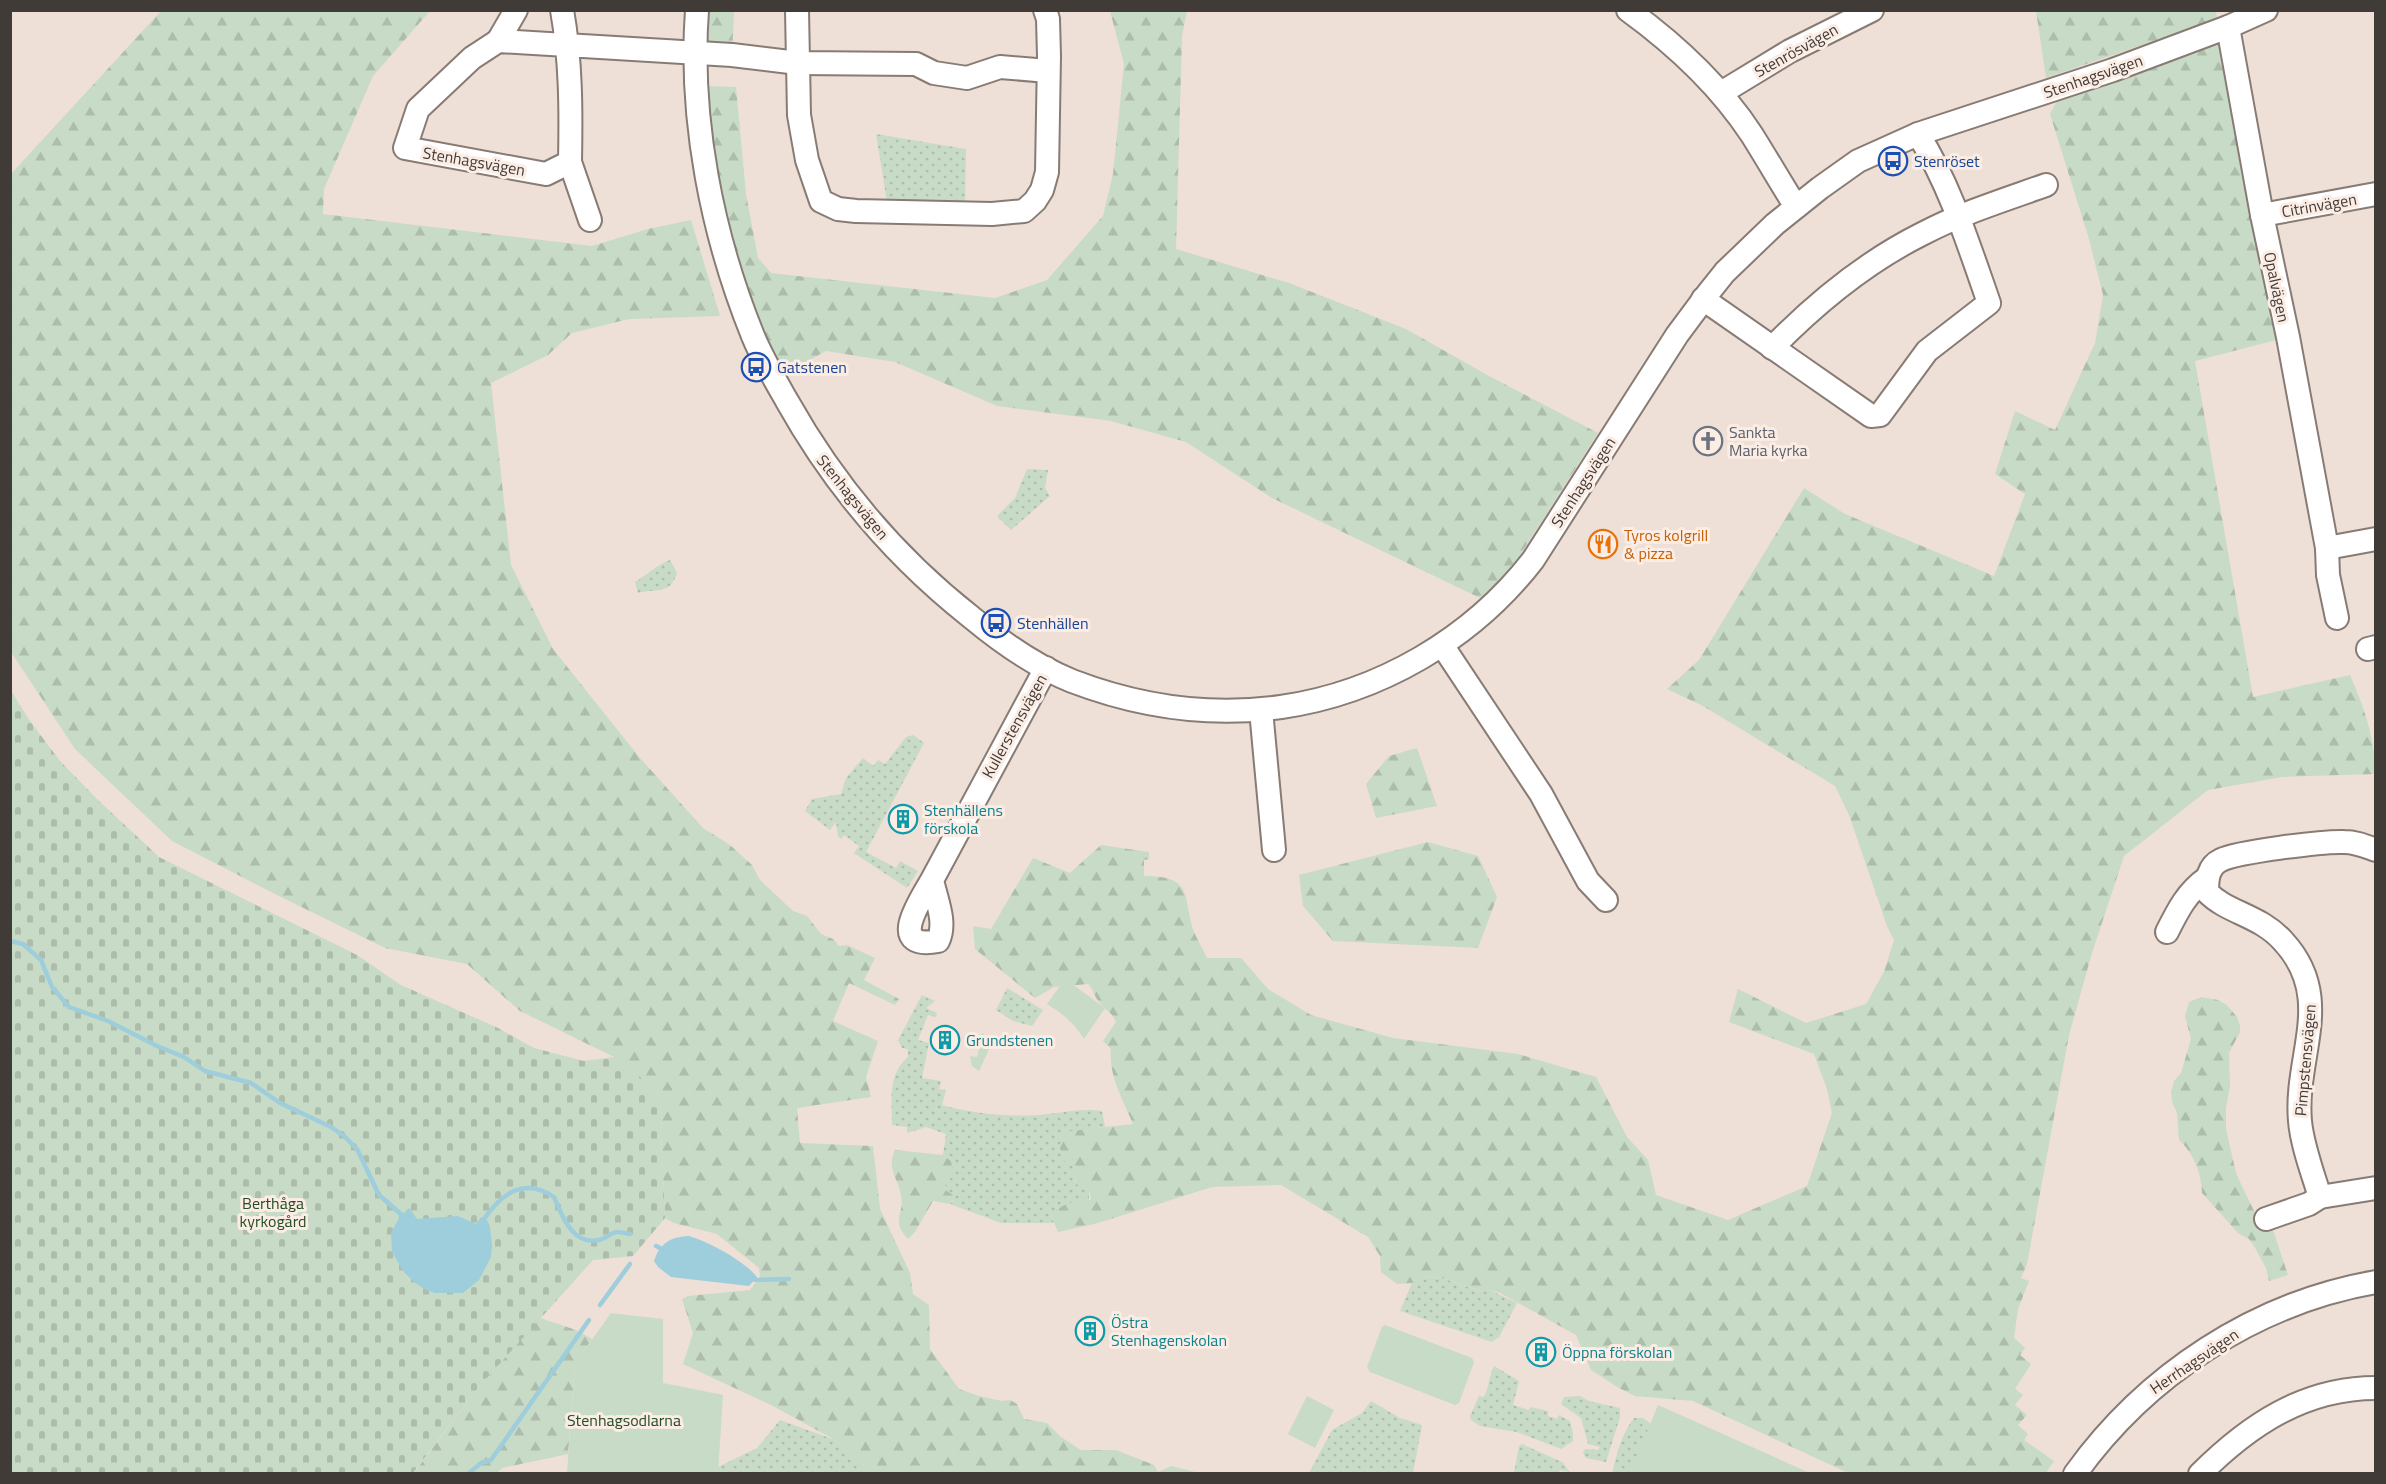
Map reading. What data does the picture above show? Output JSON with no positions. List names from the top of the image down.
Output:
{
  "streets": {
    "street": [
      "Stenrösvägen",
      "Stenhagsvägen",
      "Citrinvägen",
      "Opalvägen",
      "Kullerstensvägen",
      "Pimpstensvägen",
      "Herrhagsvägen"
    ]
  },
  "crossings": [
    ["Stenhagsvägen", "Opalvägen"],
    ["Stenhagsvägen", "Kullerstensvägen"],
    ["Citrinvägen", "Opalvägen"]
  ],
  "parks": ["Berthåga kyrkogård", "Stenhagsodlarna"],
  "places": {
    "bus stop": ["Stenröset", "Gatstenen", "Stenhällen"],
    "church": ["Sankta Maria kyrka"],
    "restaurant": ["Tyros kolgrill & pizza"],
    "building": [
      "Stenhällens förskola",
      "Grundstenen",
      "Östra Stenhagenskolan",
      "Öppna förskolan"
    ]
  }
}
